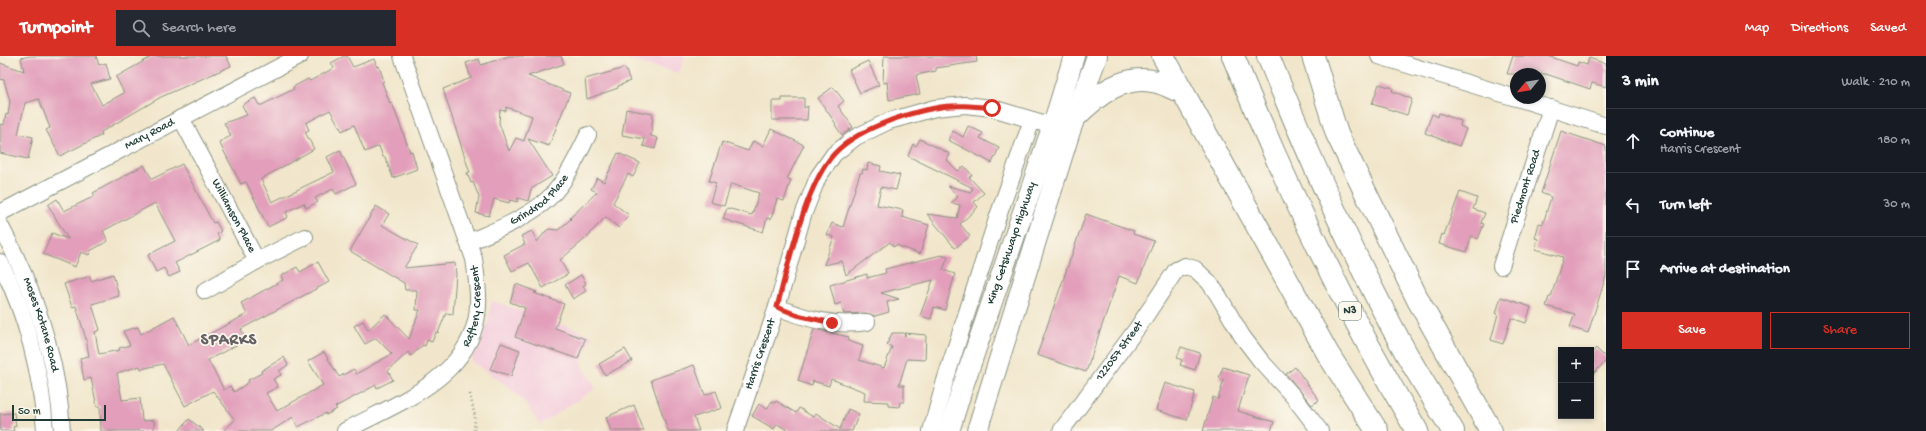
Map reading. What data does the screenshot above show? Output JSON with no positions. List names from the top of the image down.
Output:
{
  "streets": {
    "highway": ["N3"],
    "main road": ["King Cetshwayo Highway"],
    "street": [
      "Mary Road",
      "Piedmont Road",
      "Grindrod Place",
      "Williamson Place",
      "Raftery Crescent",
      "Moses Kotane Road",
      "122057 Street",
      "Harris Crescent"
    ]
  },
  "crossings": [
    ["Mary Road", "Williamson Place"],
    ["Grindrod Place", "Raftery Crescent"],
    ["King Cetshwayo Highway", "Harris Crescent"]
  ],
  "districts": ["SPARKS"],
  "scale_bar": "50 m",
  "north": "bottom left",
  "page": {
    "header": "Turnpoint",
    "search": "Search here",
    "nav": ["Map", "Directions", "Saved"],
    "heading": ["3 min", "Walk · 210 m"],
    "list": [
      ["Continue", "Harris Crescent", "180 m"],
      ["Turn left", "30 m"],
      "Arrive at destination"
    ],
    "buttons": ["Save", "Share"],
    "map_buttons": ["+", "−"],
    "scale": "50 m"
  }
}
